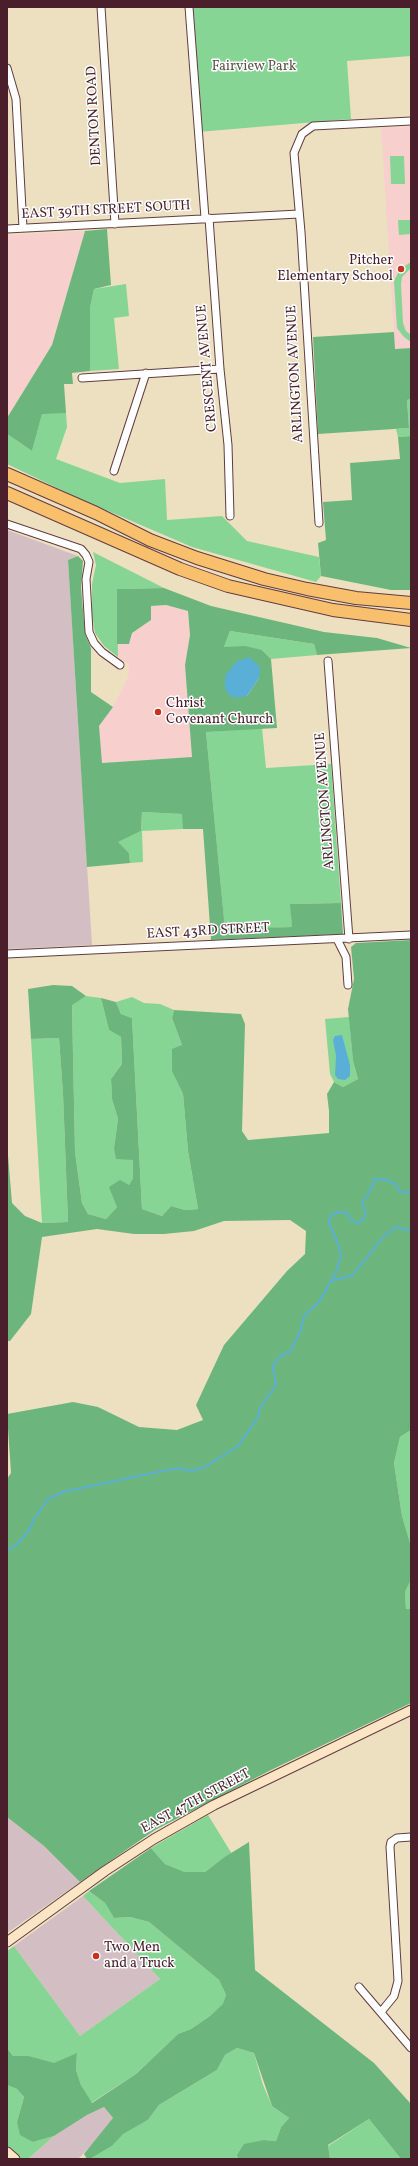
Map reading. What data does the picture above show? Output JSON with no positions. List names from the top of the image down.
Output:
{
  "streets": {
    "main road": ["EAST 47TH STREET"],
    "street": [
      "DENTON ROAD",
      "EAST 39TH STREET SOUTH",
      "CRESCENT AVENUE",
      "ARLINGTON AVENUE",
      "EAST 43RD STREET"
    ]
  },
  "crossings": [
    ["DENTON ROAD", "EAST 39TH STREET SOUTH"],
    ["EAST 39TH STREET SOUTH", "CRESCENT AVENUE"],
    ["EAST 39TH STREET SOUTH", "ARLINGTON AVENUE"],
    ["ARLINGTON AVENUE", "EAST 43RD STREET"]
  ],
  "parks": ["Fairview Park"],
  "places": ["Pitcher Elementary School", "Christ Covenant Church", "Two Men and a Truck"]
}
